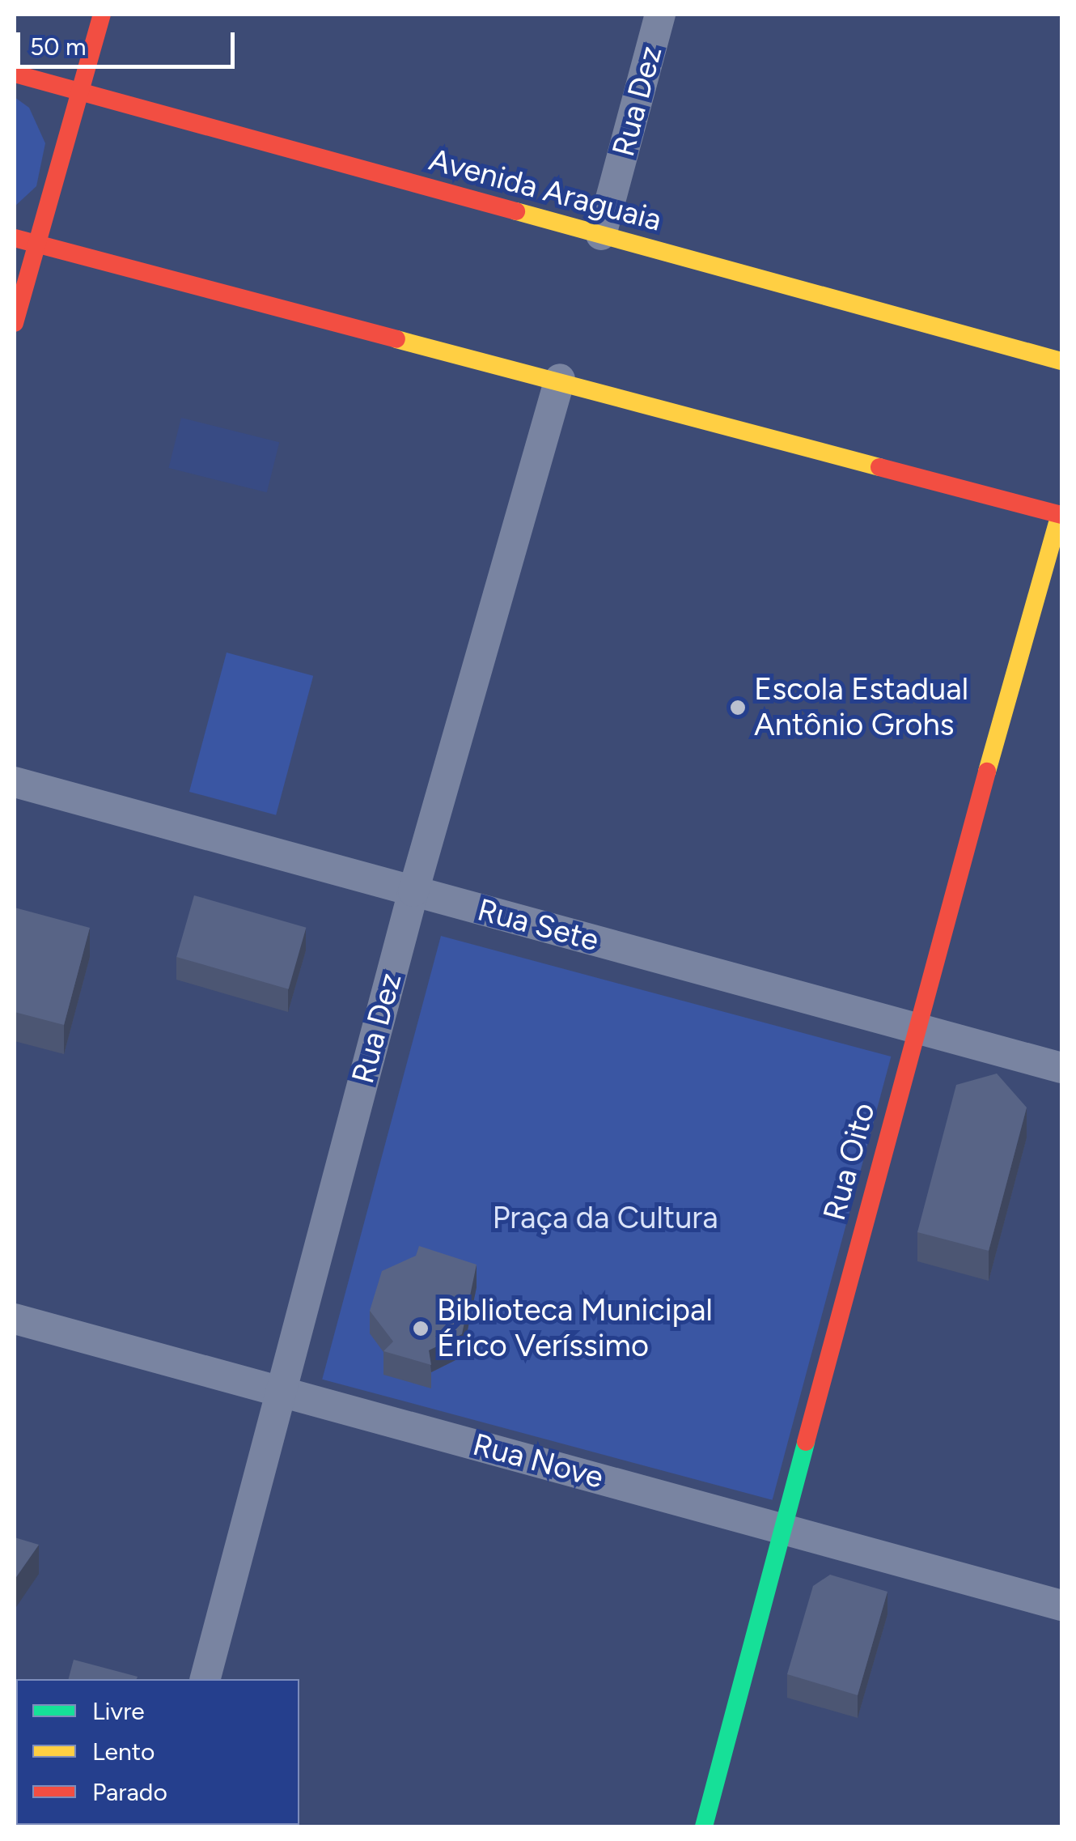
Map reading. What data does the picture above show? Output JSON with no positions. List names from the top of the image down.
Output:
{
  "streets": {
    "street": [
      "Rua Dez",
      "Avenida Araguaia",
      "Rua Sete",
      "Rua Oito",
      "Rua Nove"
    ]
  },
  "crossings": [
    ["Rua Dez", "Avenida Araguaia"],
    ["Rua Dez", "Rua Sete"],
    ["Rua Dez", "Rua Nove"],
    ["Rua Sete", "Rua Oito"],
    ["Rua Oito", "Rua Nove"]
  ],
  "parks": ["Praça da Cultura"],
  "places": ["Escola Estadual Antônio Grohs", "Biblioteca Municipal Érico Veríssimo"],
  "legend": ["Livre", "Lento", "Parado"],
  "scale_bar": "50 m"
}
